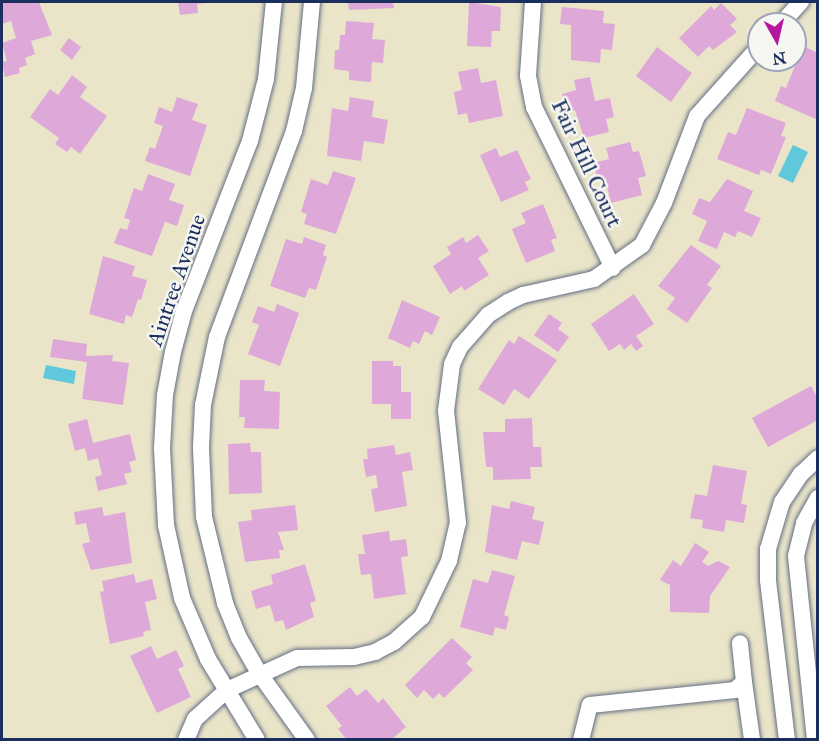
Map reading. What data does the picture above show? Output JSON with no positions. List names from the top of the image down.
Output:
{
  "streets": {
    "street": ["Fair Hill Court", "Aintree Avenue"]
  },
  "north": "bottom"
}
